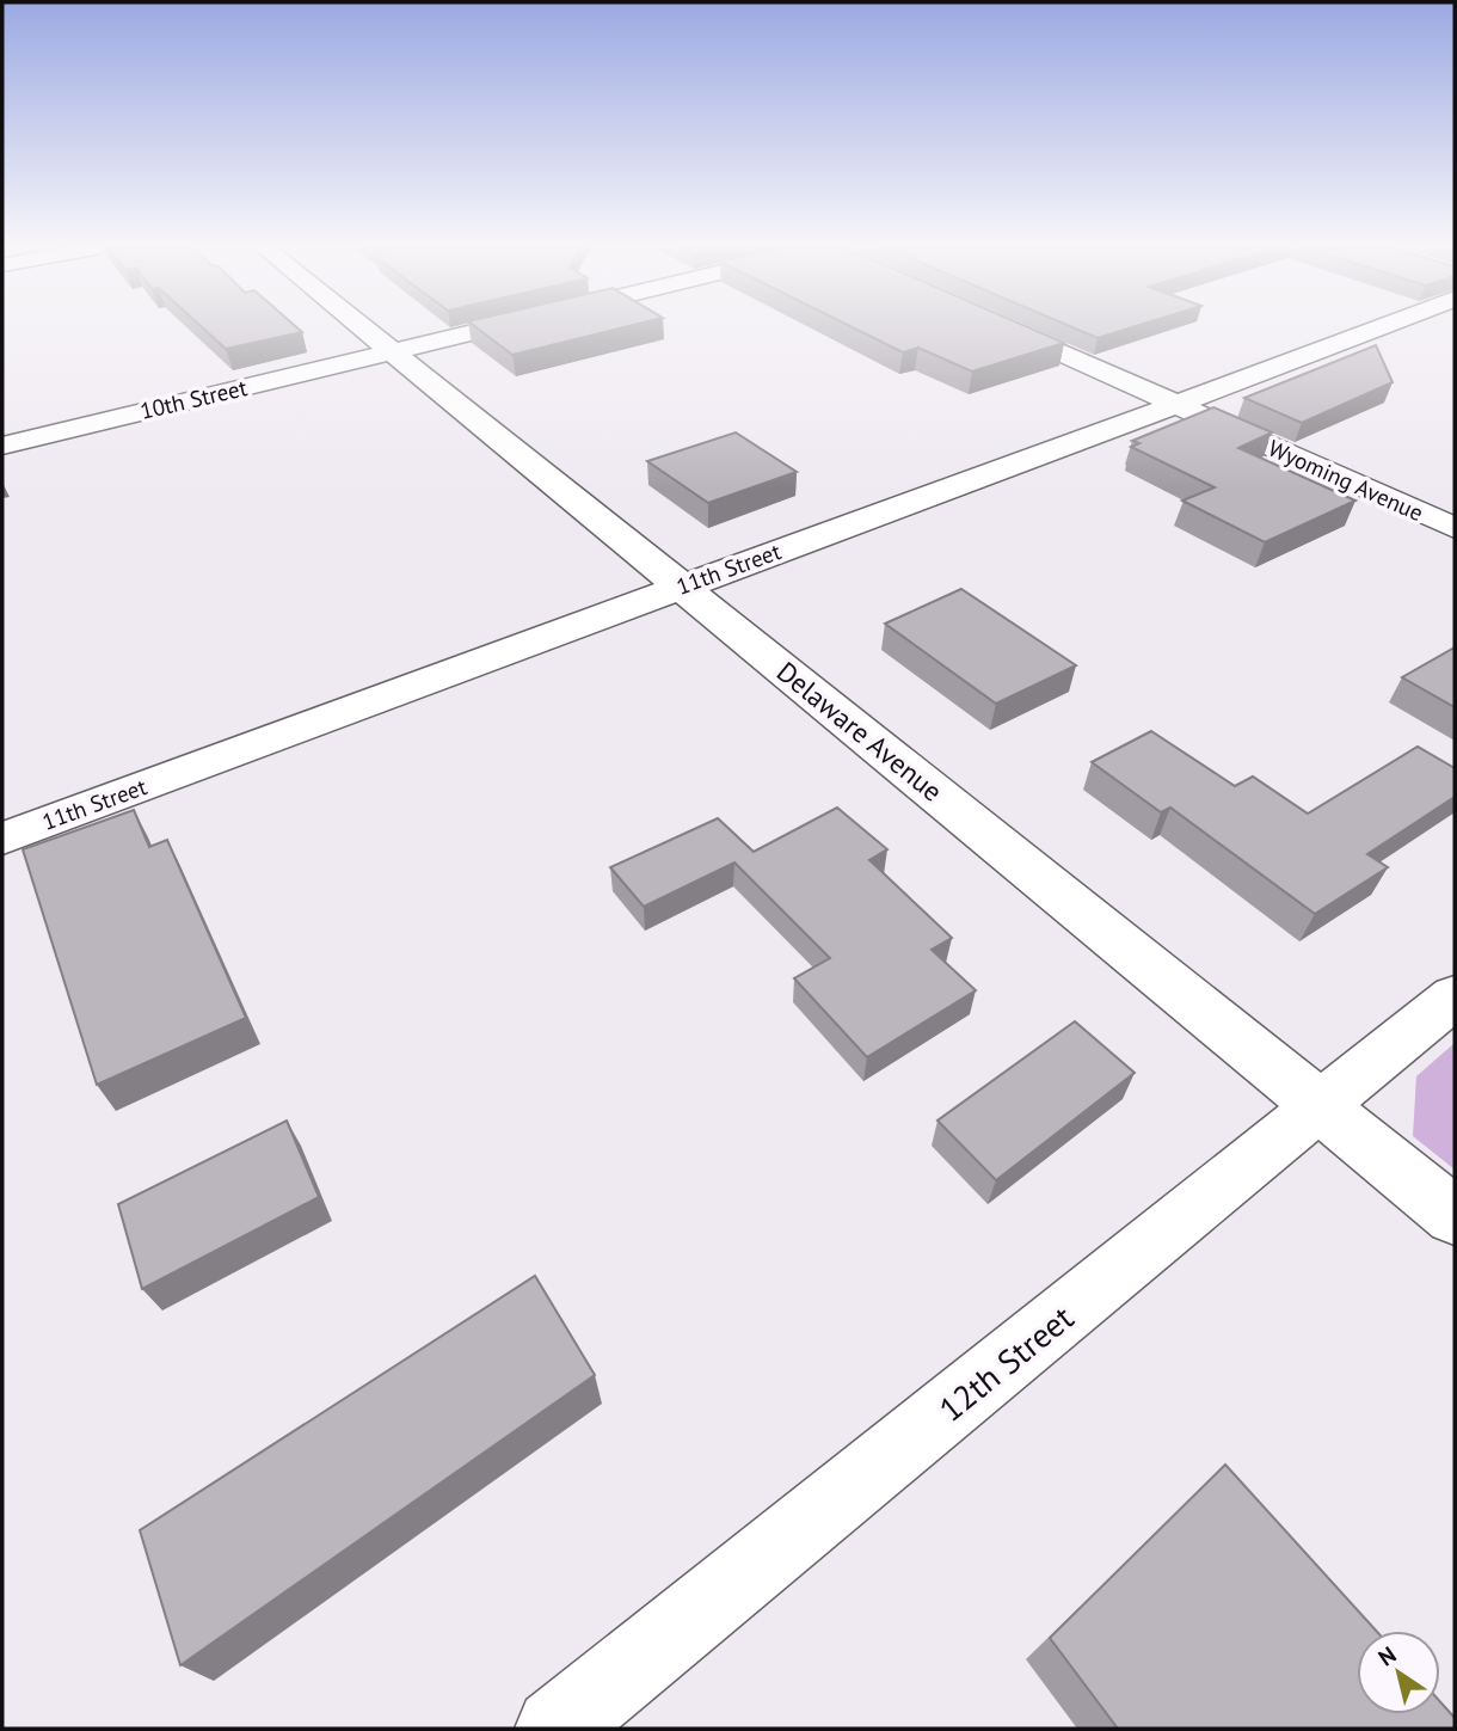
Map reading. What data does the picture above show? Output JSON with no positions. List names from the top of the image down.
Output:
{
  "streets": {
    "street": [
      "10th Street",
      "Wyoming Avenue",
      "11th Street",
      "Delaware Avenue",
      "12th Street"
    ]
  },
  "crossings": [
    ["10th Street", "Delaware Avenue"],
    ["Wyoming Avenue", "11th Street"],
    ["11th Street", "Delaware Avenue"],
    ["Delaware Avenue", "12th Street"]
  ],
  "north": "top left"
}
